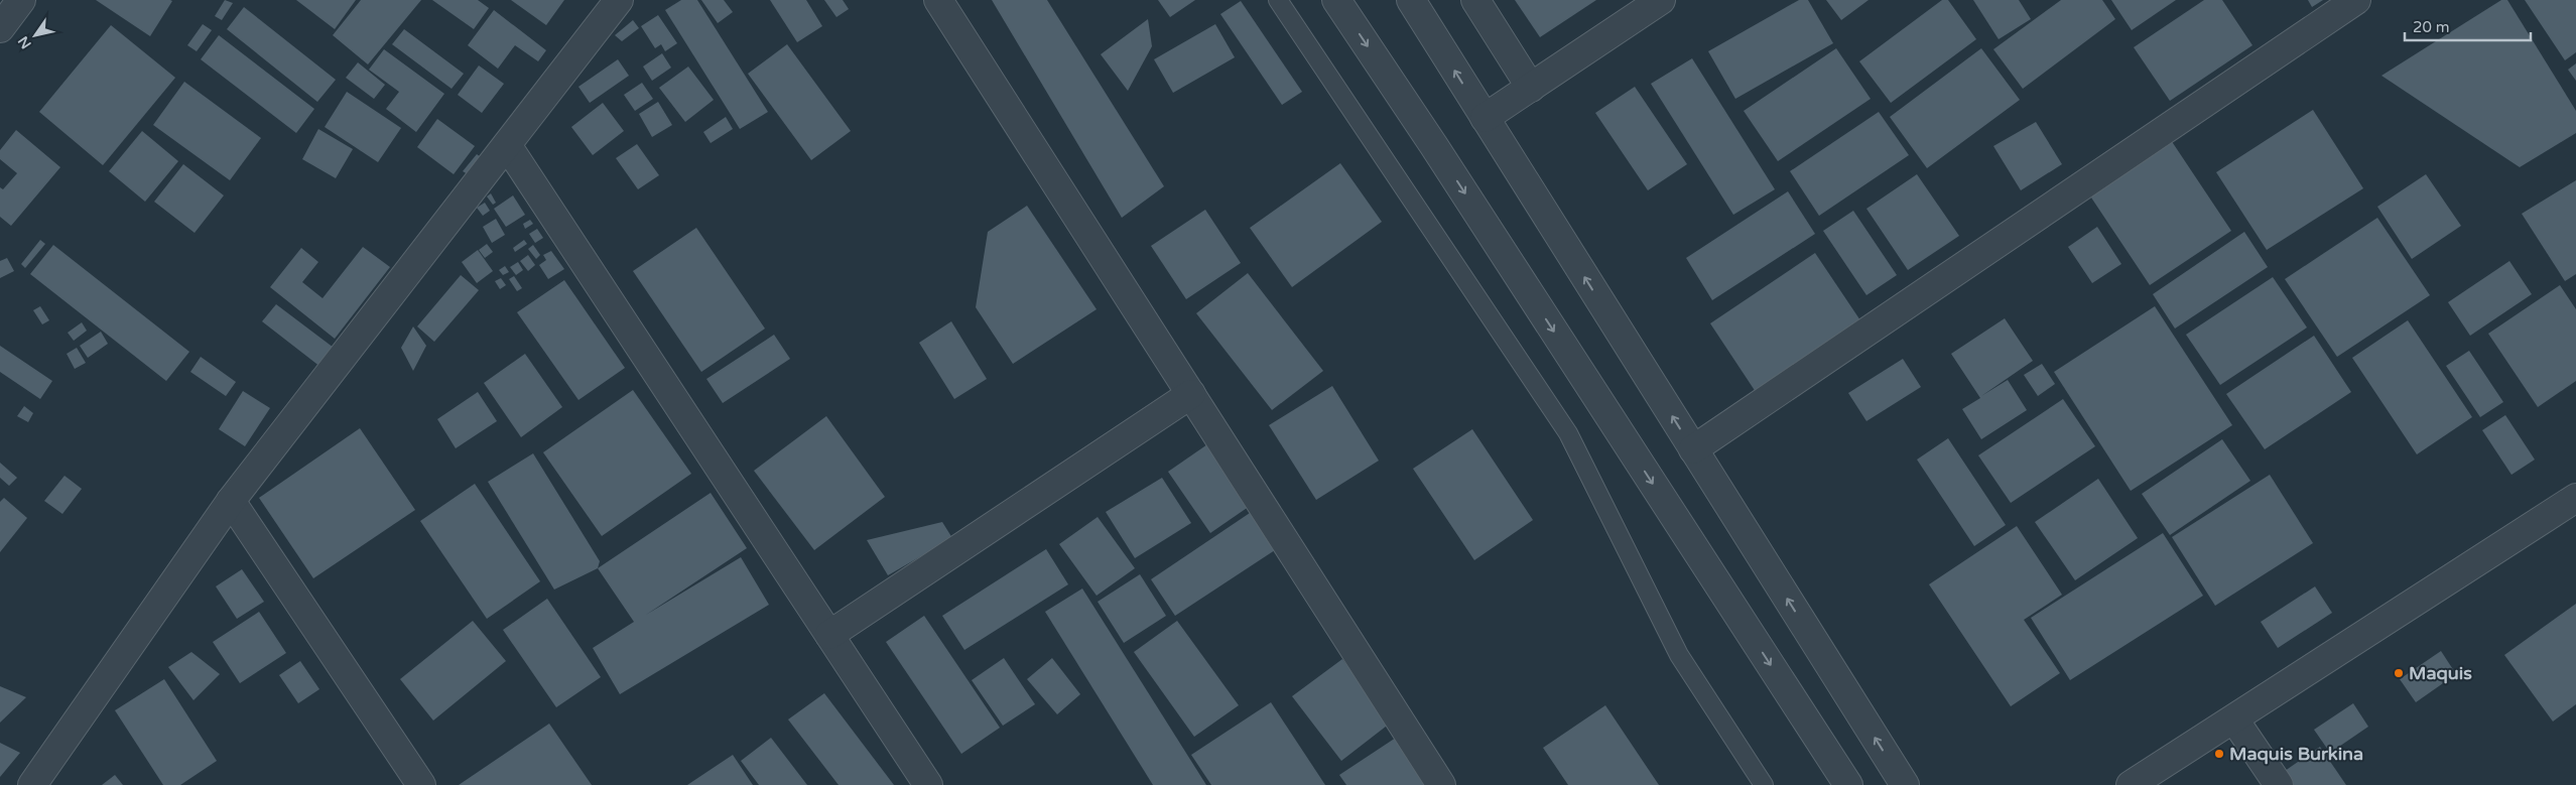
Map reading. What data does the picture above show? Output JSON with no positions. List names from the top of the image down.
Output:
{
  "places": ["Maquis", "Maquis Burkina"],
  "scale_bar": "20 m",
  "north": "bottom left"
}
